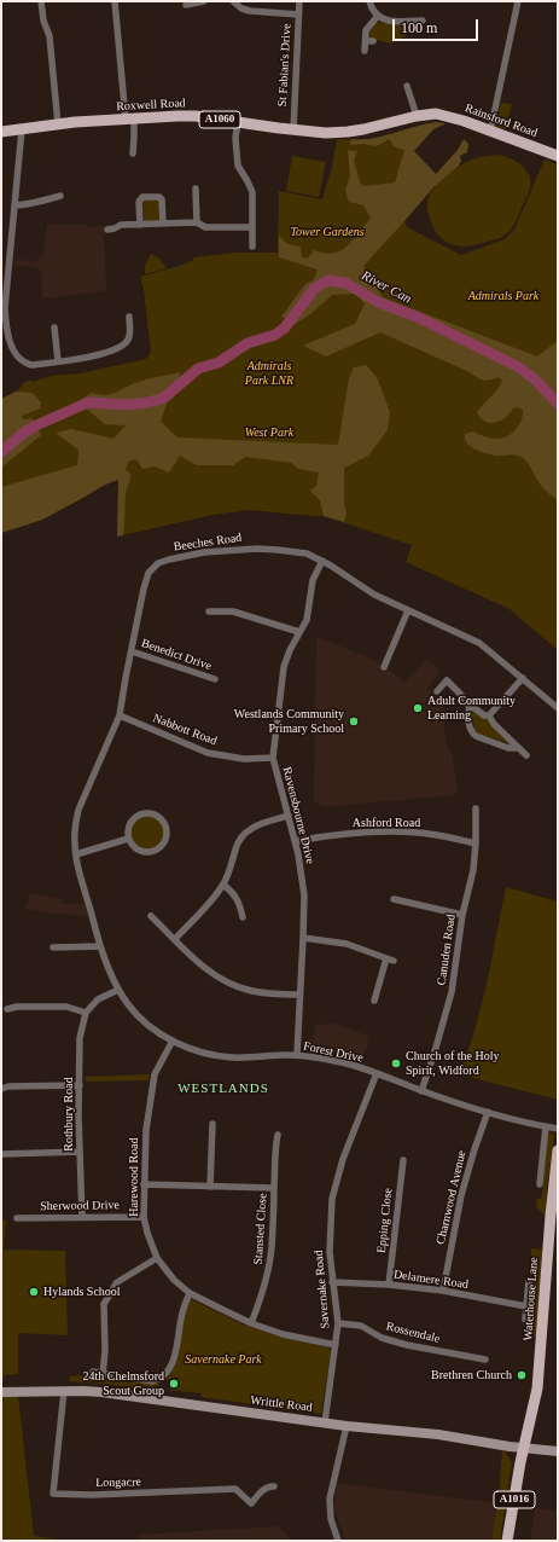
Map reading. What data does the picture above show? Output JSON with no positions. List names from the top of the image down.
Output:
{
  "streets": {
    "main road": [
      "Roxwell Road",
      "A1060",
      "Rainsford Road",
      "Waterhouse Lane",
      "A1016"
    ],
    "street": [
      "St Fabian's Drive",
      "Beeches Road",
      "Benedict Drive",
      "Nabbott Road",
      "Ravensbourne Drive",
      "Ashford Road",
      "Canuden Road",
      "Forest Drive",
      "Rothbury Road",
      "Harewood Road",
      "Charnwood Avenue",
      "Sherwood Drive",
      "Epping Close",
      "Stansted Close",
      "Delamere Road",
      "Savernake Road",
      "Rossendale",
      "Writtle Road",
      "Longacre"
    ]
  },
  "crossings": [
    ["St Fabian's Drive", "Roxwell Road"],
    ["Roxwell Road", "Rainsford Road"],
    ["Beeches Road", "Benedict Drive"],
    ["Beeches Road", "Nabbott Road"],
    ["Beeches Road", "Ravensbourne Drive"],
    ["Beeches Road", "Forest Drive"],
    ["Nabbott Road", "Ravensbourne Drive"],
    ["Ravensbourne Drive", "Ashford Road"],
    ["Ravensbourne Drive", "Forest Drive"],
    ["Ashford Road", "Canuden Road"],
    ["Canuden Road", "Forest Drive"],
    ["Forest Drive", "Harewood Road"],
    ["Forest Drive", "Charnwood Avenue"],
    ["Forest Drive", "Savernake Road"],
    ["Rothbury Road", "Sherwood Drive"],
    ["Harewood Road", "Sherwood Drive"],
    ["Harewood Road", "Stansted Close"],
    ["Harewood Road", "Savernake Road"],
    ["Charnwood Avenue", "Delamere Road"],
    ["Epping Close", "Delamere Road"],
    ["Delamere Road", "Savernake Road"],
    ["Savernake Road", "Rossendale"],
    ["Savernake Road", "Writtle Road"],
    ["Waterhouse Lane", "Writtle Road"],
    ["Waterhouse Lane", "A1016"],
    ["Writtle Road", "Longacre"],
    ["Writtle Road", "A1016"]
  ],
  "districts": ["WESTLANDS"],
  "water": ["River Can"],
  "parks": [
    "Tower Gardens",
    "Admirals Park",
    "Admirals Park LNR",
    "West Park",
    "Savernake Park"
  ],
  "places": [
    "Adult Community Learning",
    "Westlands Community Primary School",
    "Church of the Holy Spirit, Widford",
    "Hylands School",
    "Brethren Church",
    "24th Chelmsford Scout Group"
  ],
  "scale_bar": "100 m"
}
